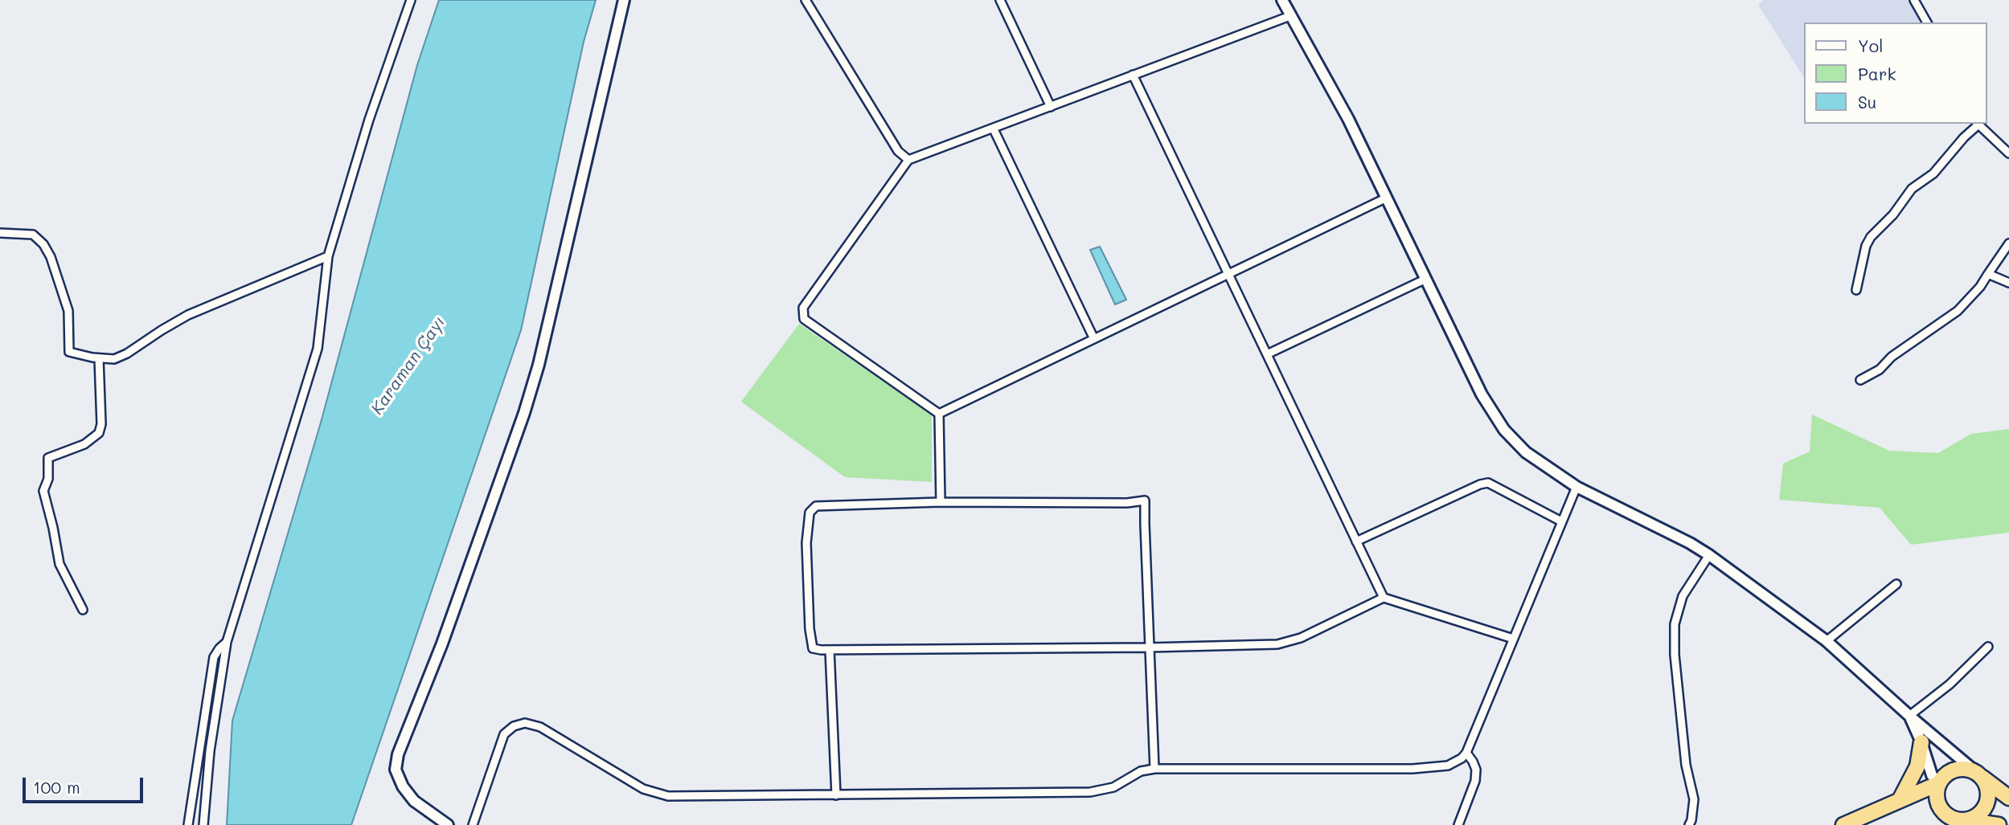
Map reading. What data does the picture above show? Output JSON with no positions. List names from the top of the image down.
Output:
{
  "water": ["Karaman Çayı"],
  "legend": ["Yol", "Park", "Su"],
  "scale_bar": "100 m"
}
